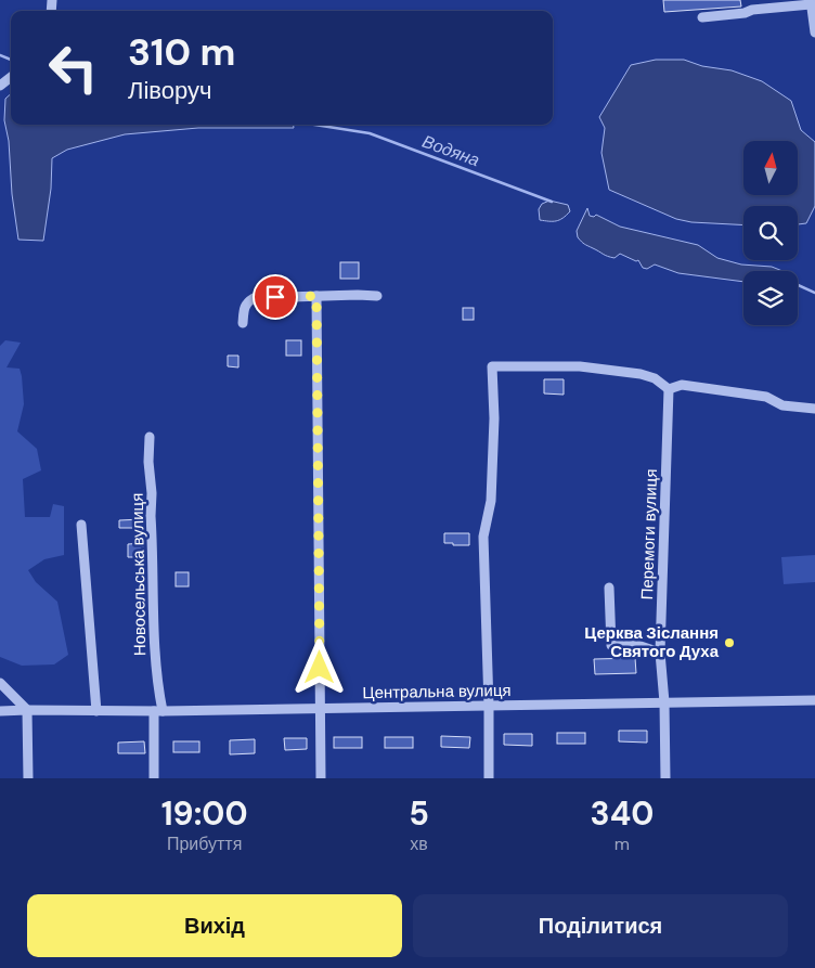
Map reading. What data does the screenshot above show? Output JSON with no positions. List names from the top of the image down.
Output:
{
  "streets": {
    "street": ["Перемоги вулиця", "Новосельська вулиця", "Центральна вулиця"]
  },
  "crossings": [
    ["Перемоги вулиця", "Центральна вулиця"],
    ["Новосельська вулиця", "Центральна вулиця"]
  ],
  "water": ["Водяна"],
  "places": ["Церква Зіслання Святого Духа"],
  "north": "top",
  "page": {
    "turn": ["310 m", "Ліворуч"],
    "eta": [
      "19:00",
      "Прибуття",
      "5",
      "хв",
      "340",
      "m"
    ],
    "buttons": ["Вихід", "Поділитися"]
  }
}
